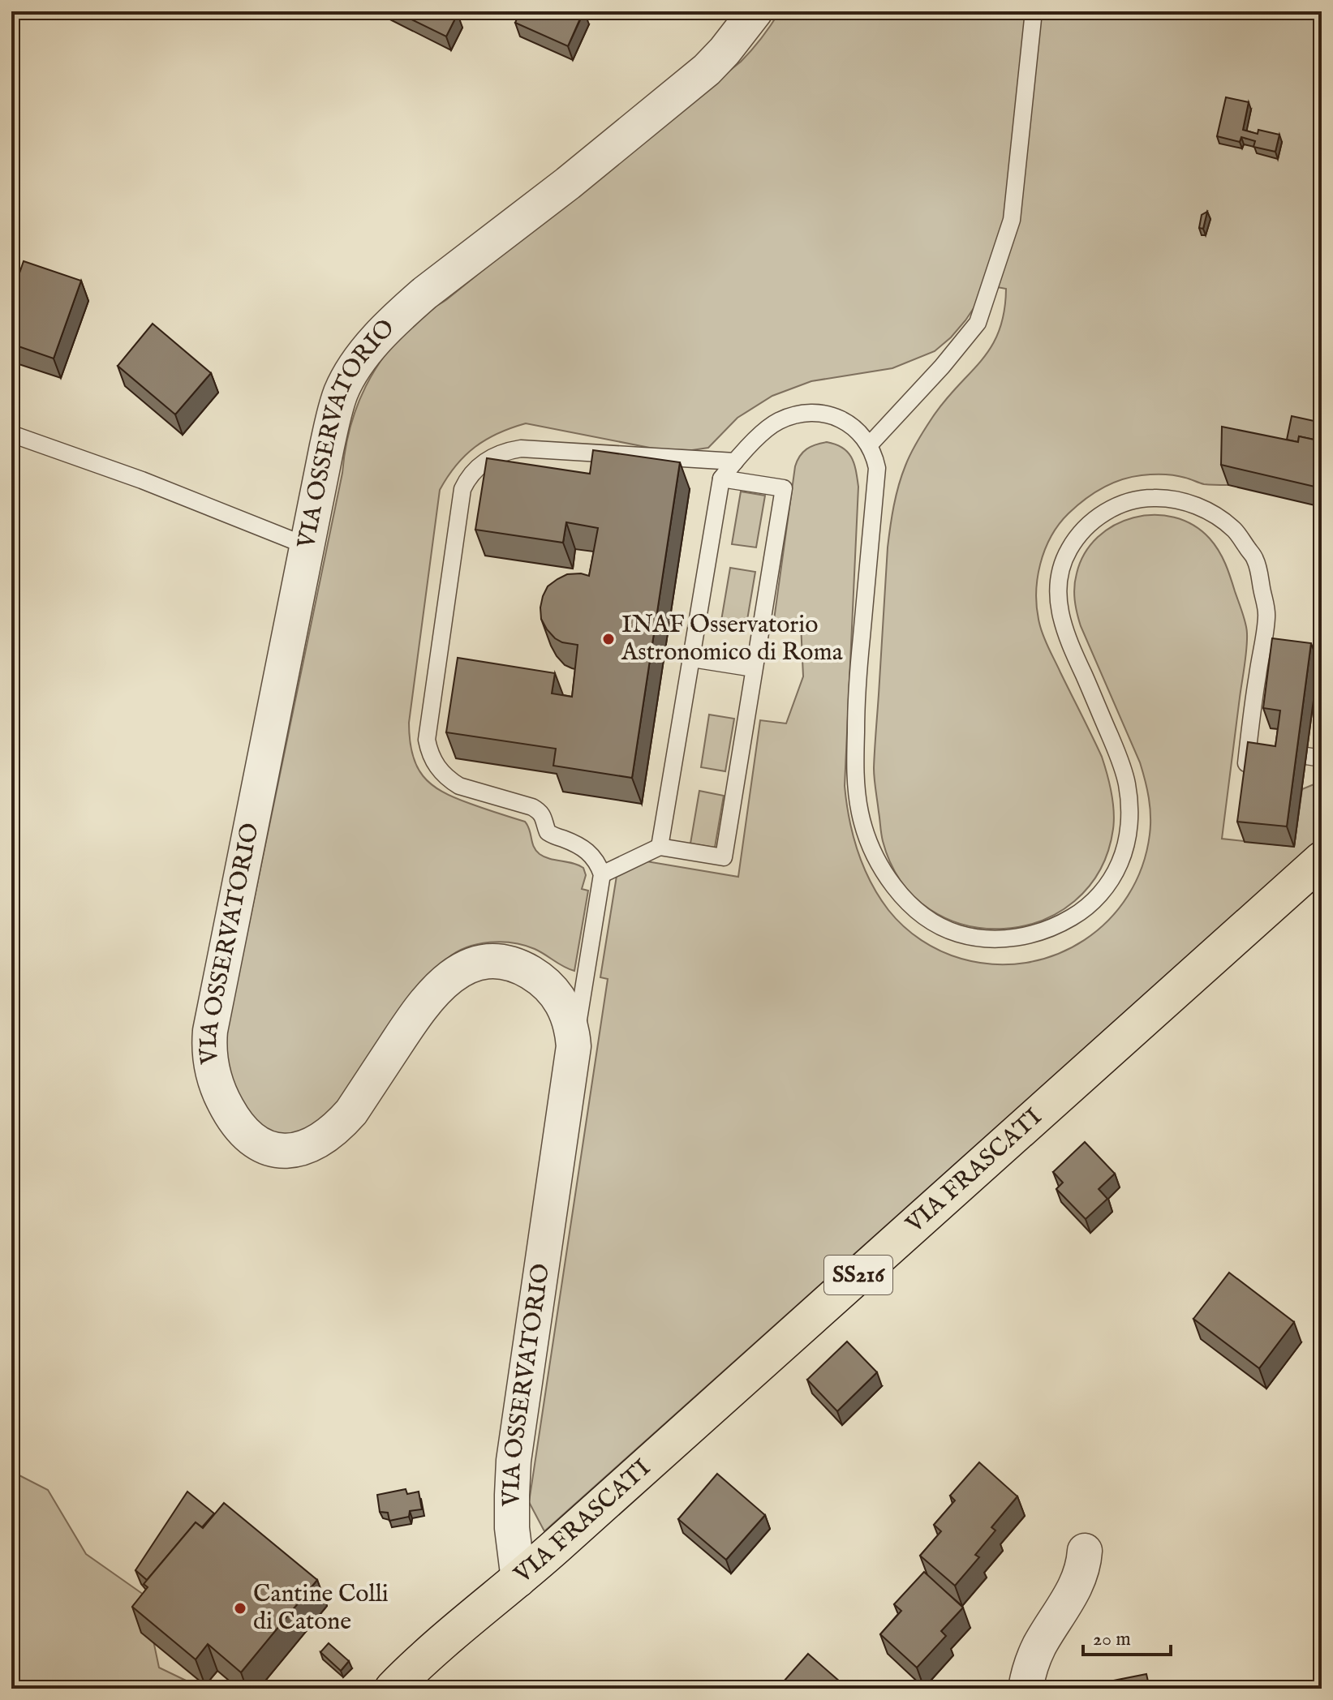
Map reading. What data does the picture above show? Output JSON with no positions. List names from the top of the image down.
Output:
{
  "streets": {
    "main road": ["VIA FRASCATI", "SS216"],
    "street": ["VIA OSSERVATORIO"]
  },
  "crossings": [
    ["VIA OSSERVATORIO", "VIA FRASCATI"]
  ],
  "places": ["INAF Osservatorio Astronomico di Roma", "Cantine Colli di Catone"],
  "scale_bar": "20 m"
}
